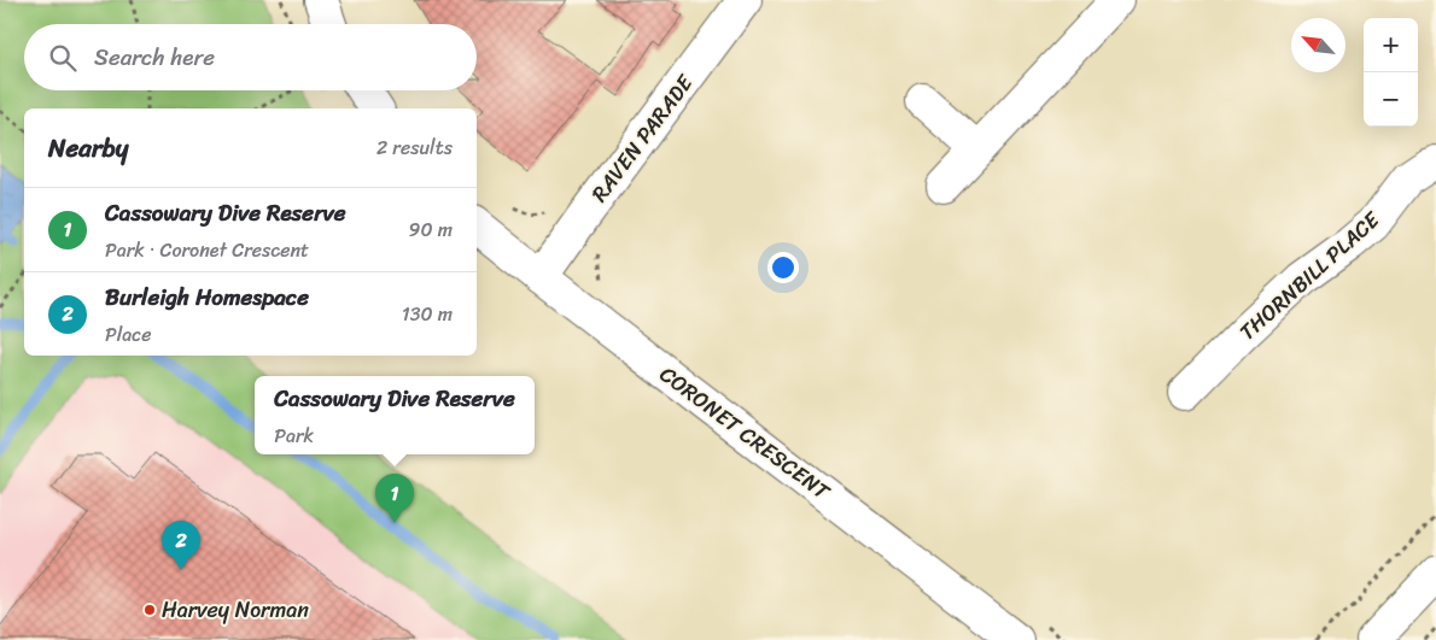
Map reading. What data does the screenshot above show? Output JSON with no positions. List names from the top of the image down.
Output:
{
  "streets": {
    "street": ["RAVEN PARADE", "THORNBILL PLACE", "CORONET CRESCENT"]
  },
  "crossings": [
    ["RAVEN PARADE", "CORONET CRESCENT"]
  ],
  "places": ["Harvey Norman"],
  "north": "top left",
  "page": {
    "map_buttons": ["+", "−"],
    "search": "Search here",
    "heading": ["Nearby", "2 results"],
    "list": [
      {
        "mark": "1",
        "name": "Cassowary Dive Reserve",
        "note": "Park · Coronet Crescent",
        "value": "90 m"
      },
      {
        "mark": "2",
        "name": "Burleigh Homespace",
        "note": "Place",
        "value": "130 m"
      }
    ],
    "popup": ["Cassowary Dive Reserve", "Park"],
    "pins": ["1", "2"]
  }
}
